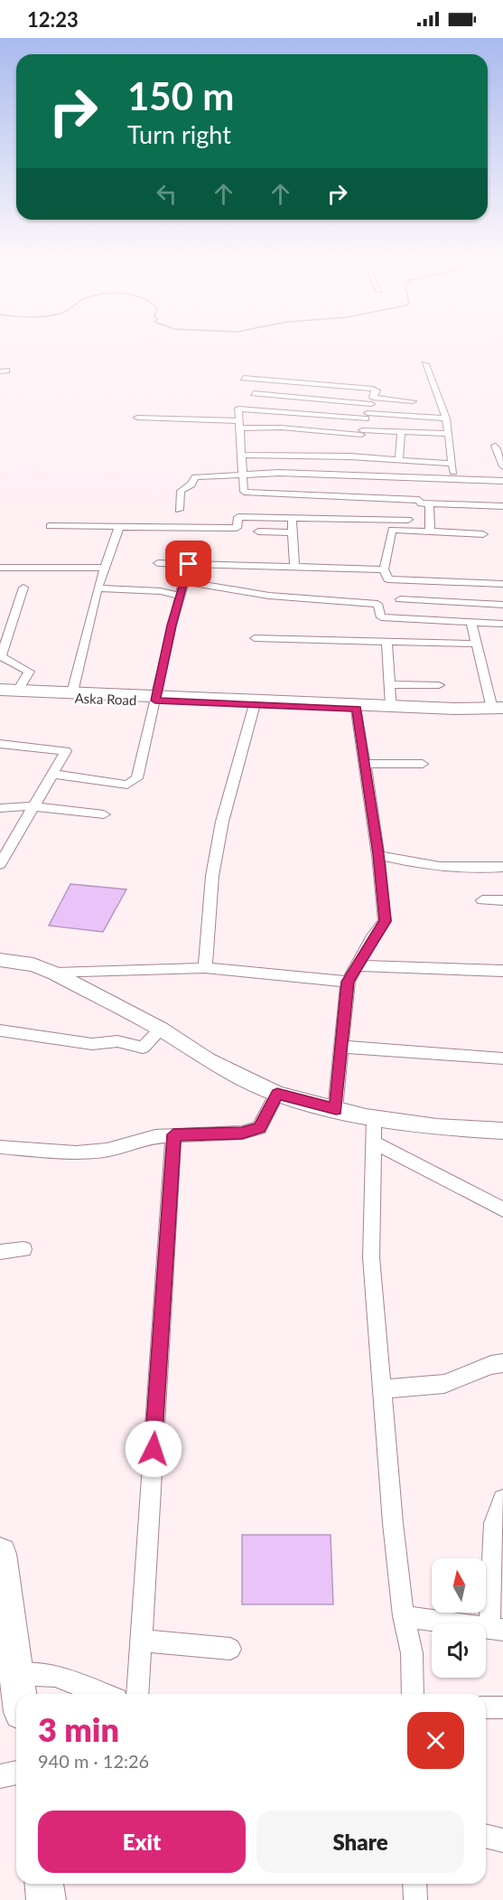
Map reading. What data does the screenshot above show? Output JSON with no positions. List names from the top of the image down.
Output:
{
  "streets": {
    "highway": ["Aska Road"]
  },
  "north": "top",
  "page": {
    "status": "12:23",
    "turn": ["150 m", "Turn right"],
    "heading": ["3 min", "940 m · 12:26"],
    "buttons": ["Exit", "Share"]
  }
}
